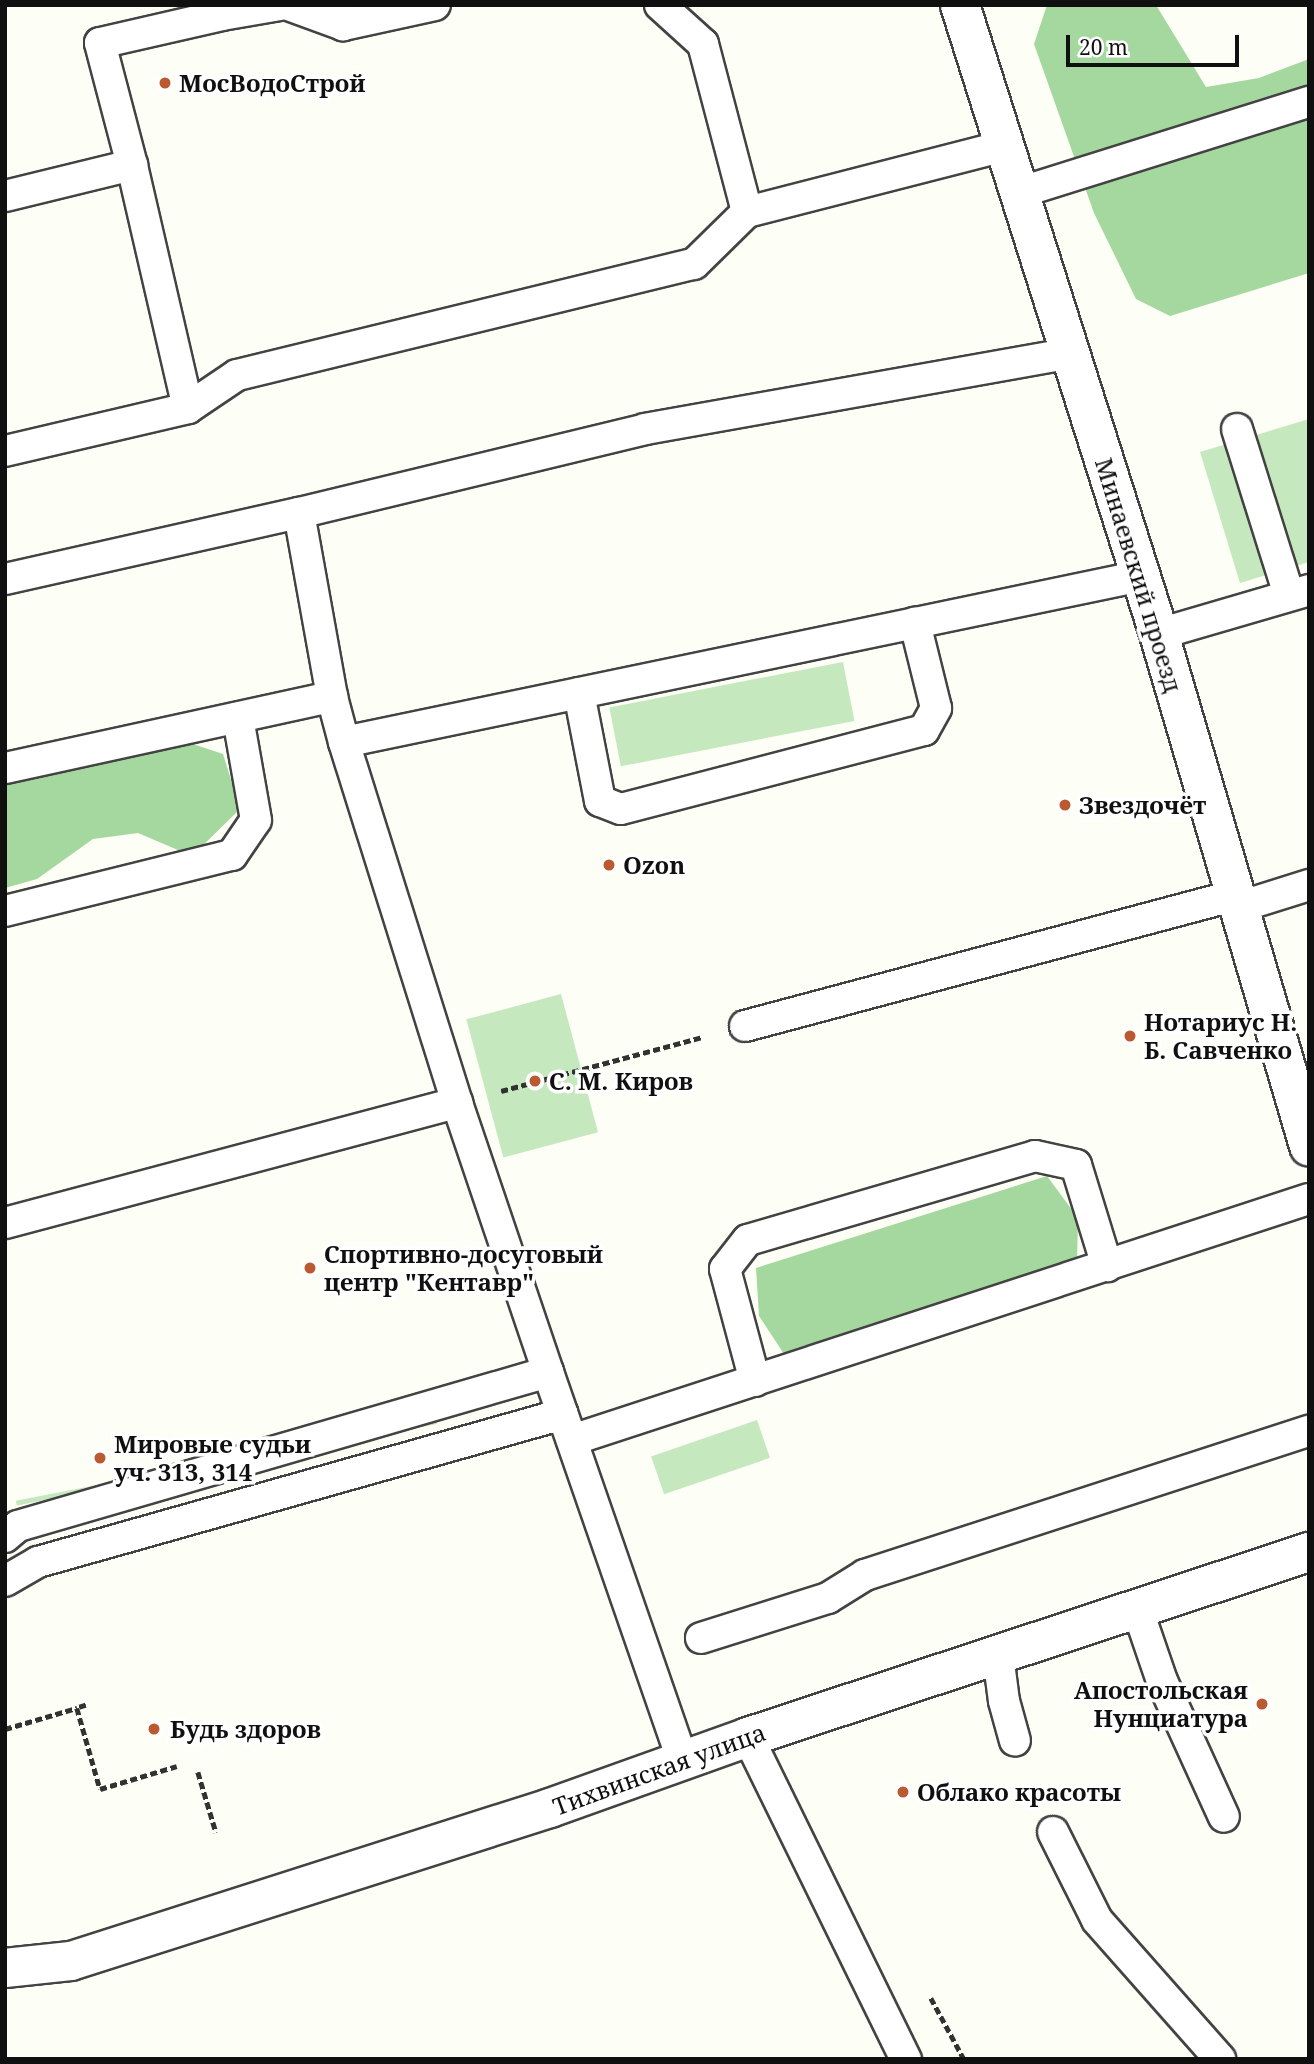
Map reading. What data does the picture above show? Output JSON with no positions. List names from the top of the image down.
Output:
{
  "streets": {
    "street": ["Минаевский проезд", "Тихвинская улица"]
  },
  "places": [
    "МосВодоСтрой",
    "Звездочёт",
    "Ozon",
    "Нотариус Н. Б. Савченко",
    "С. М. Киров",
    "Спортивно-досуговый центр \"Кентавр\"",
    "Мировые судьи уч. 313, 314",
    "Апостольская Нунциатура",
    "Будь здоров",
    "Облако красоты"
  ],
  "scale_bar": "20 m"
}
